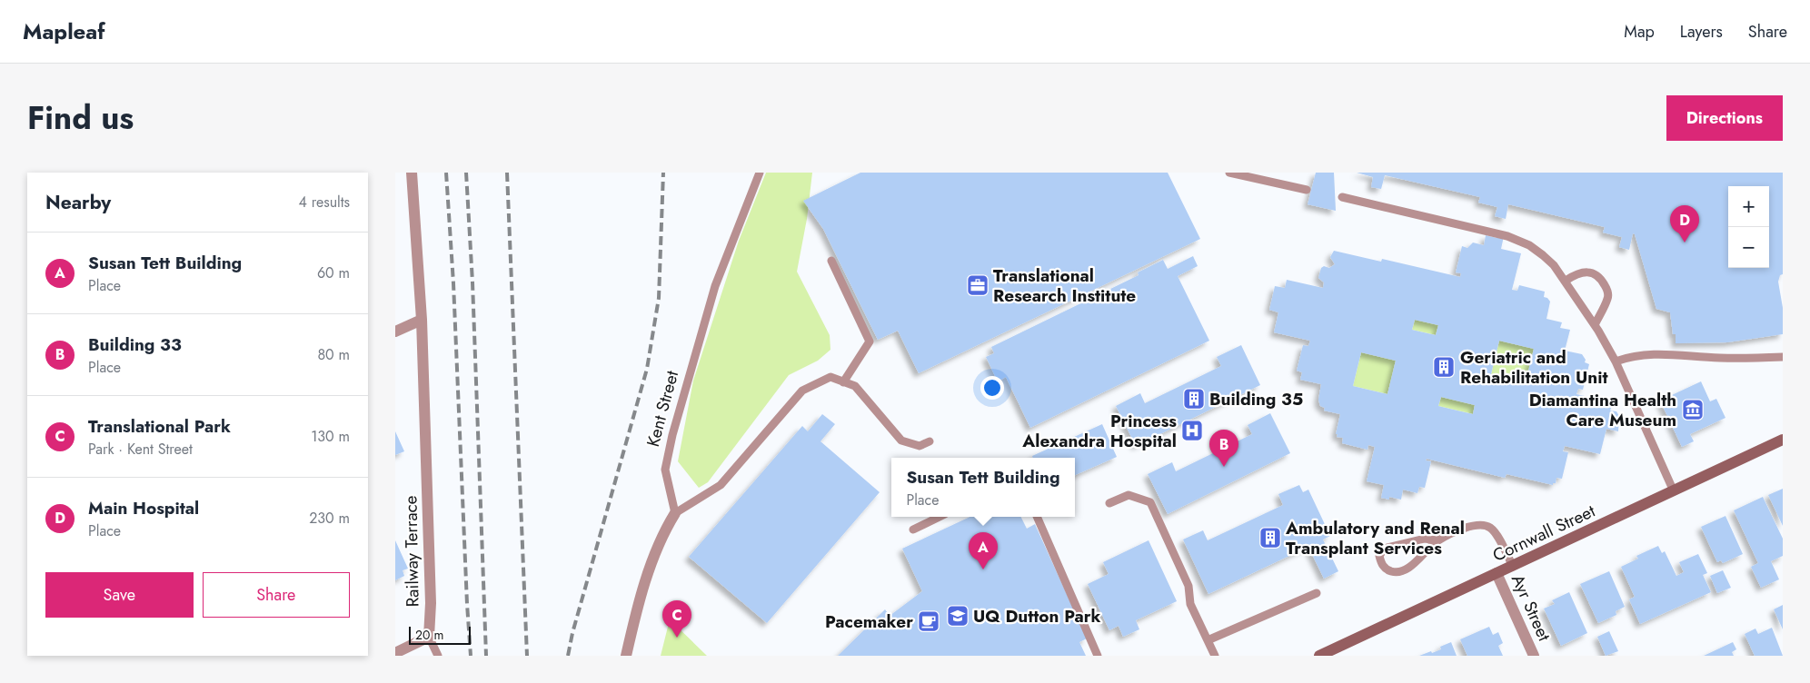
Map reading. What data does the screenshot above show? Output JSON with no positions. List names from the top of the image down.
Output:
{
  "streets": {
    "main road": ["Cornwall Street"],
    "street": ["Railway Terrace", "Ayr Street"],
    "lane": ["Kent Street"]
  },
  "crossings": [
    ["Cornwall Street", "Ayr Street"]
  ],
  "places": {
    "office": ["Translational Research Institute"],
    "building": ["Geriatric and Rehabilitation Unit", "Building 35", "Ambulatory and Renal Transplant Services"],
    "museum": ["Diamantina Health Care Museum"],
    "hospital": ["Princess Alexandra Hospital"],
    "school or university": ["UQ Dutton Park"],
    "cafe": ["Pacemaker"]
  },
  "scale_bar": "20 m",
  "page": {
    "header": "Mapleaf",
    "nav": ["Map", "Layers", "Share"],
    "title": "Find us",
    "buttons": [
      "Directions",
      ["Save", "Share"]
    ],
    "heading": ["Nearby", "4 results"],
    "map_buttons": ["+", "−"],
    "pins": [
      "D",
      "B",
      "A",
      "C"
    ],
    "list": [
      {
        "mark": "A",
        "name": "Susan Tett Building",
        "note": "Place",
        "value": "60 m"
      },
      {
        "mark": "B",
        "name": "Building 33",
        "note": "Place",
        "value": "80 m"
      },
      {
        "mark": "C",
        "name": "Translational Park",
        "note": "Park · Kent Street",
        "value": "130 m"
      },
      {
        "mark": "D",
        "name": "Main Hospital",
        "note": "Place",
        "value": "230 m"
      }
    ],
    "popup": ["Susan Tett Building", "Place"],
    "scale": "20 m"
  }
}
